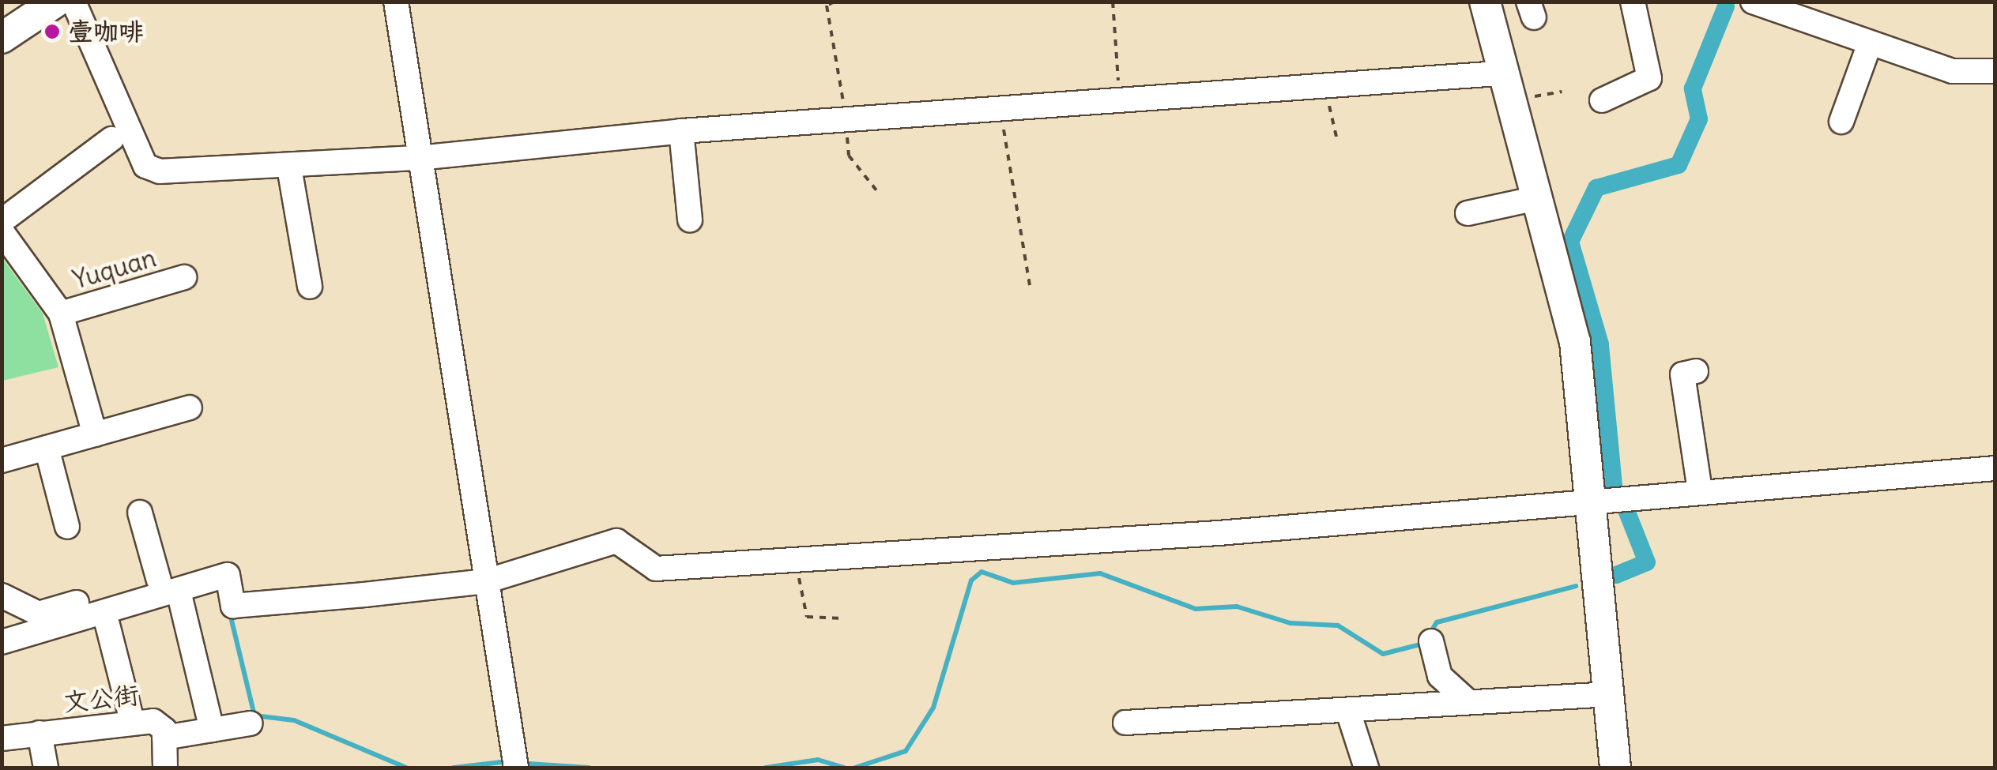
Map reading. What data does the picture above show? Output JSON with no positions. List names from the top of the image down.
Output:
{
  "streets": {
    "street": ["Yuquan", "文公街"]
  },
  "places": ["壹咖啡"]
}
